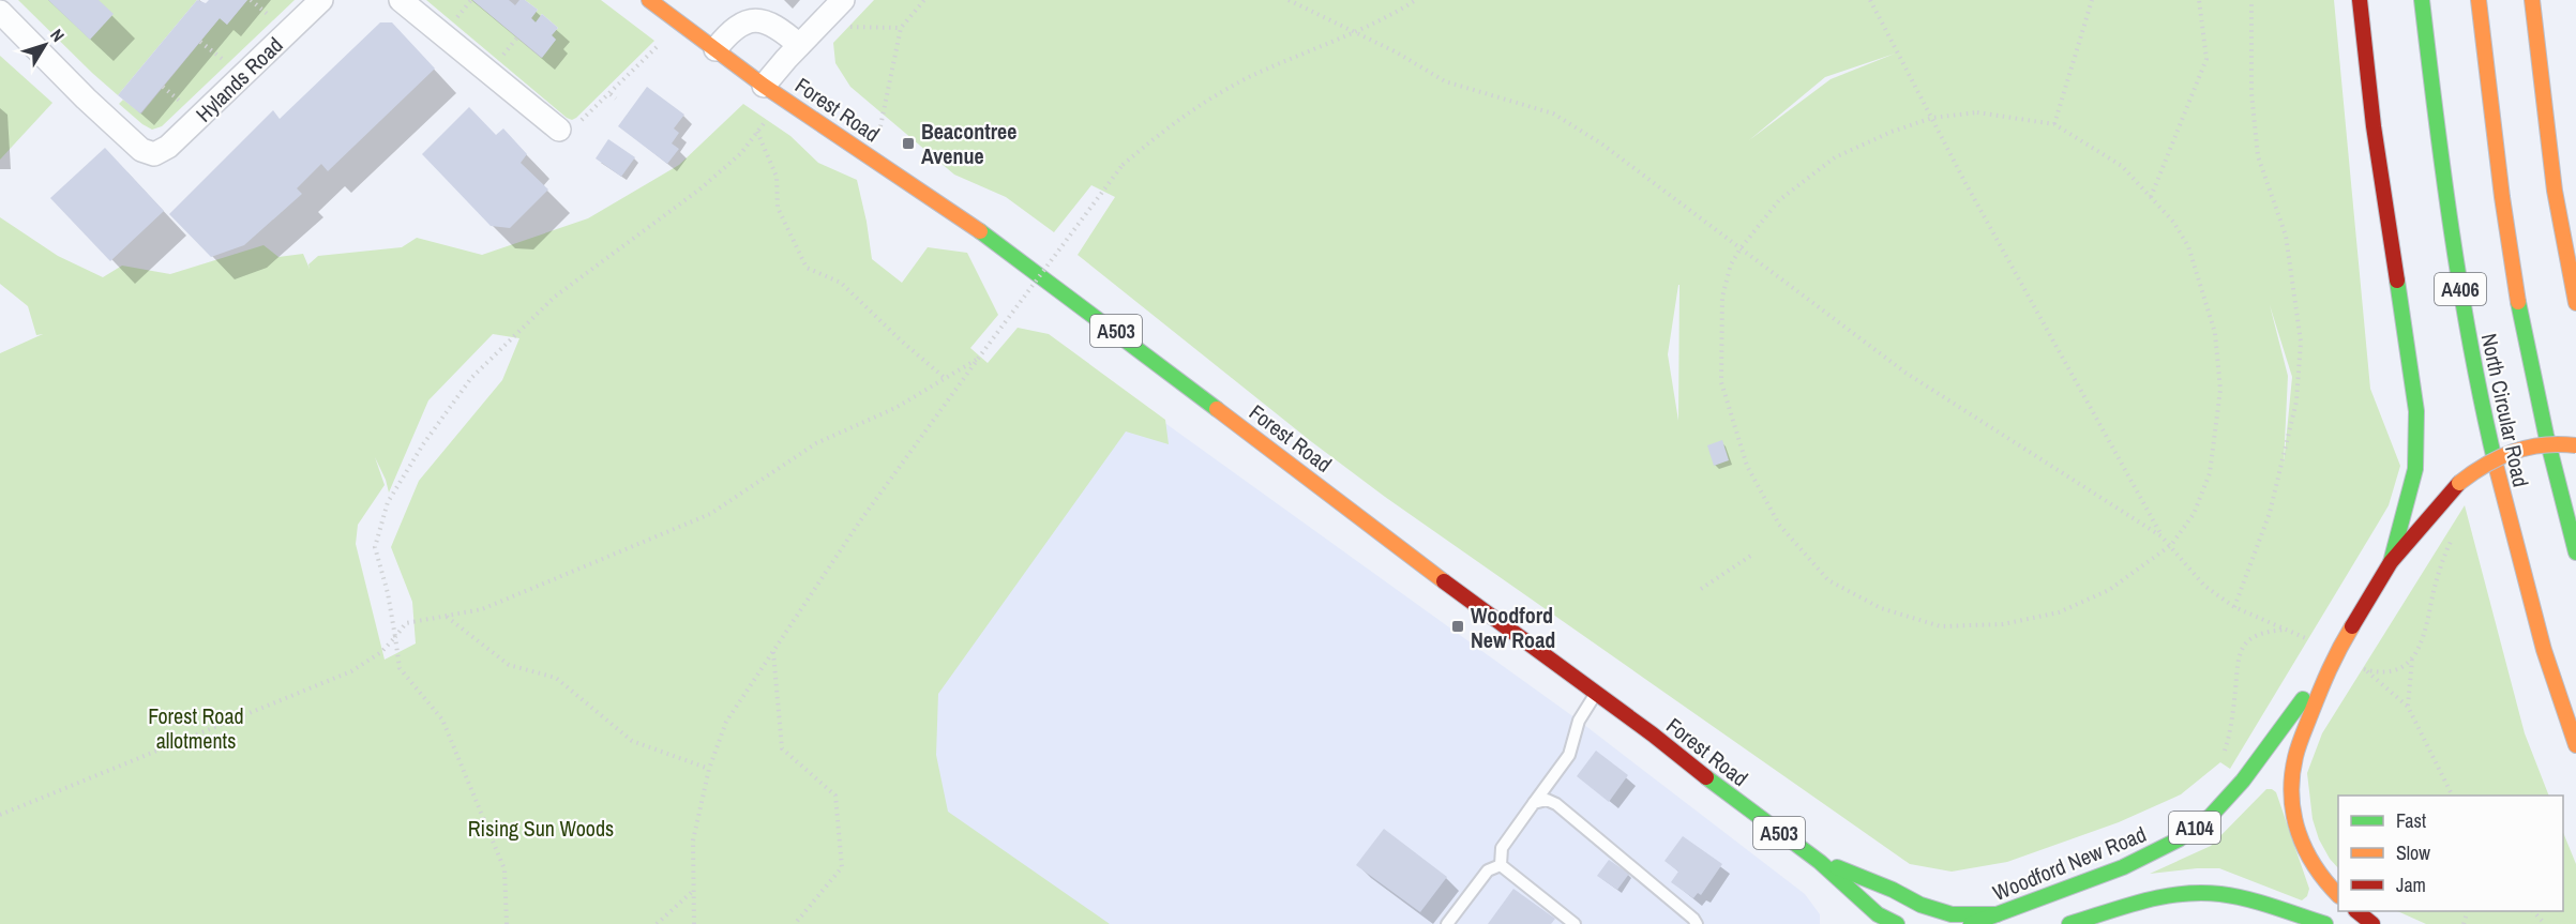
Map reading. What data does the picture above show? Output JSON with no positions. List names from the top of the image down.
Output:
{
  "streets": {
    "main road": [
      "Forest Road",
      "A406",
      "A503",
      "North Circular Road",
      "A104",
      "Woodford New Road"
    ],
    "street": ["Hylands Road"]
  },
  "crossings": [
    ["Forest Road", "A503"],
    ["A503", "Woodford New Road"]
  ],
  "parks": ["Forest Road allotments", "Rising Sun Woods"],
  "places": {
    "transit": ["Beacontree Avenue", "Woodford New Road"]
  },
  "legend": ["Fast", "Slow", "Jam"],
  "north": "top right"
}
